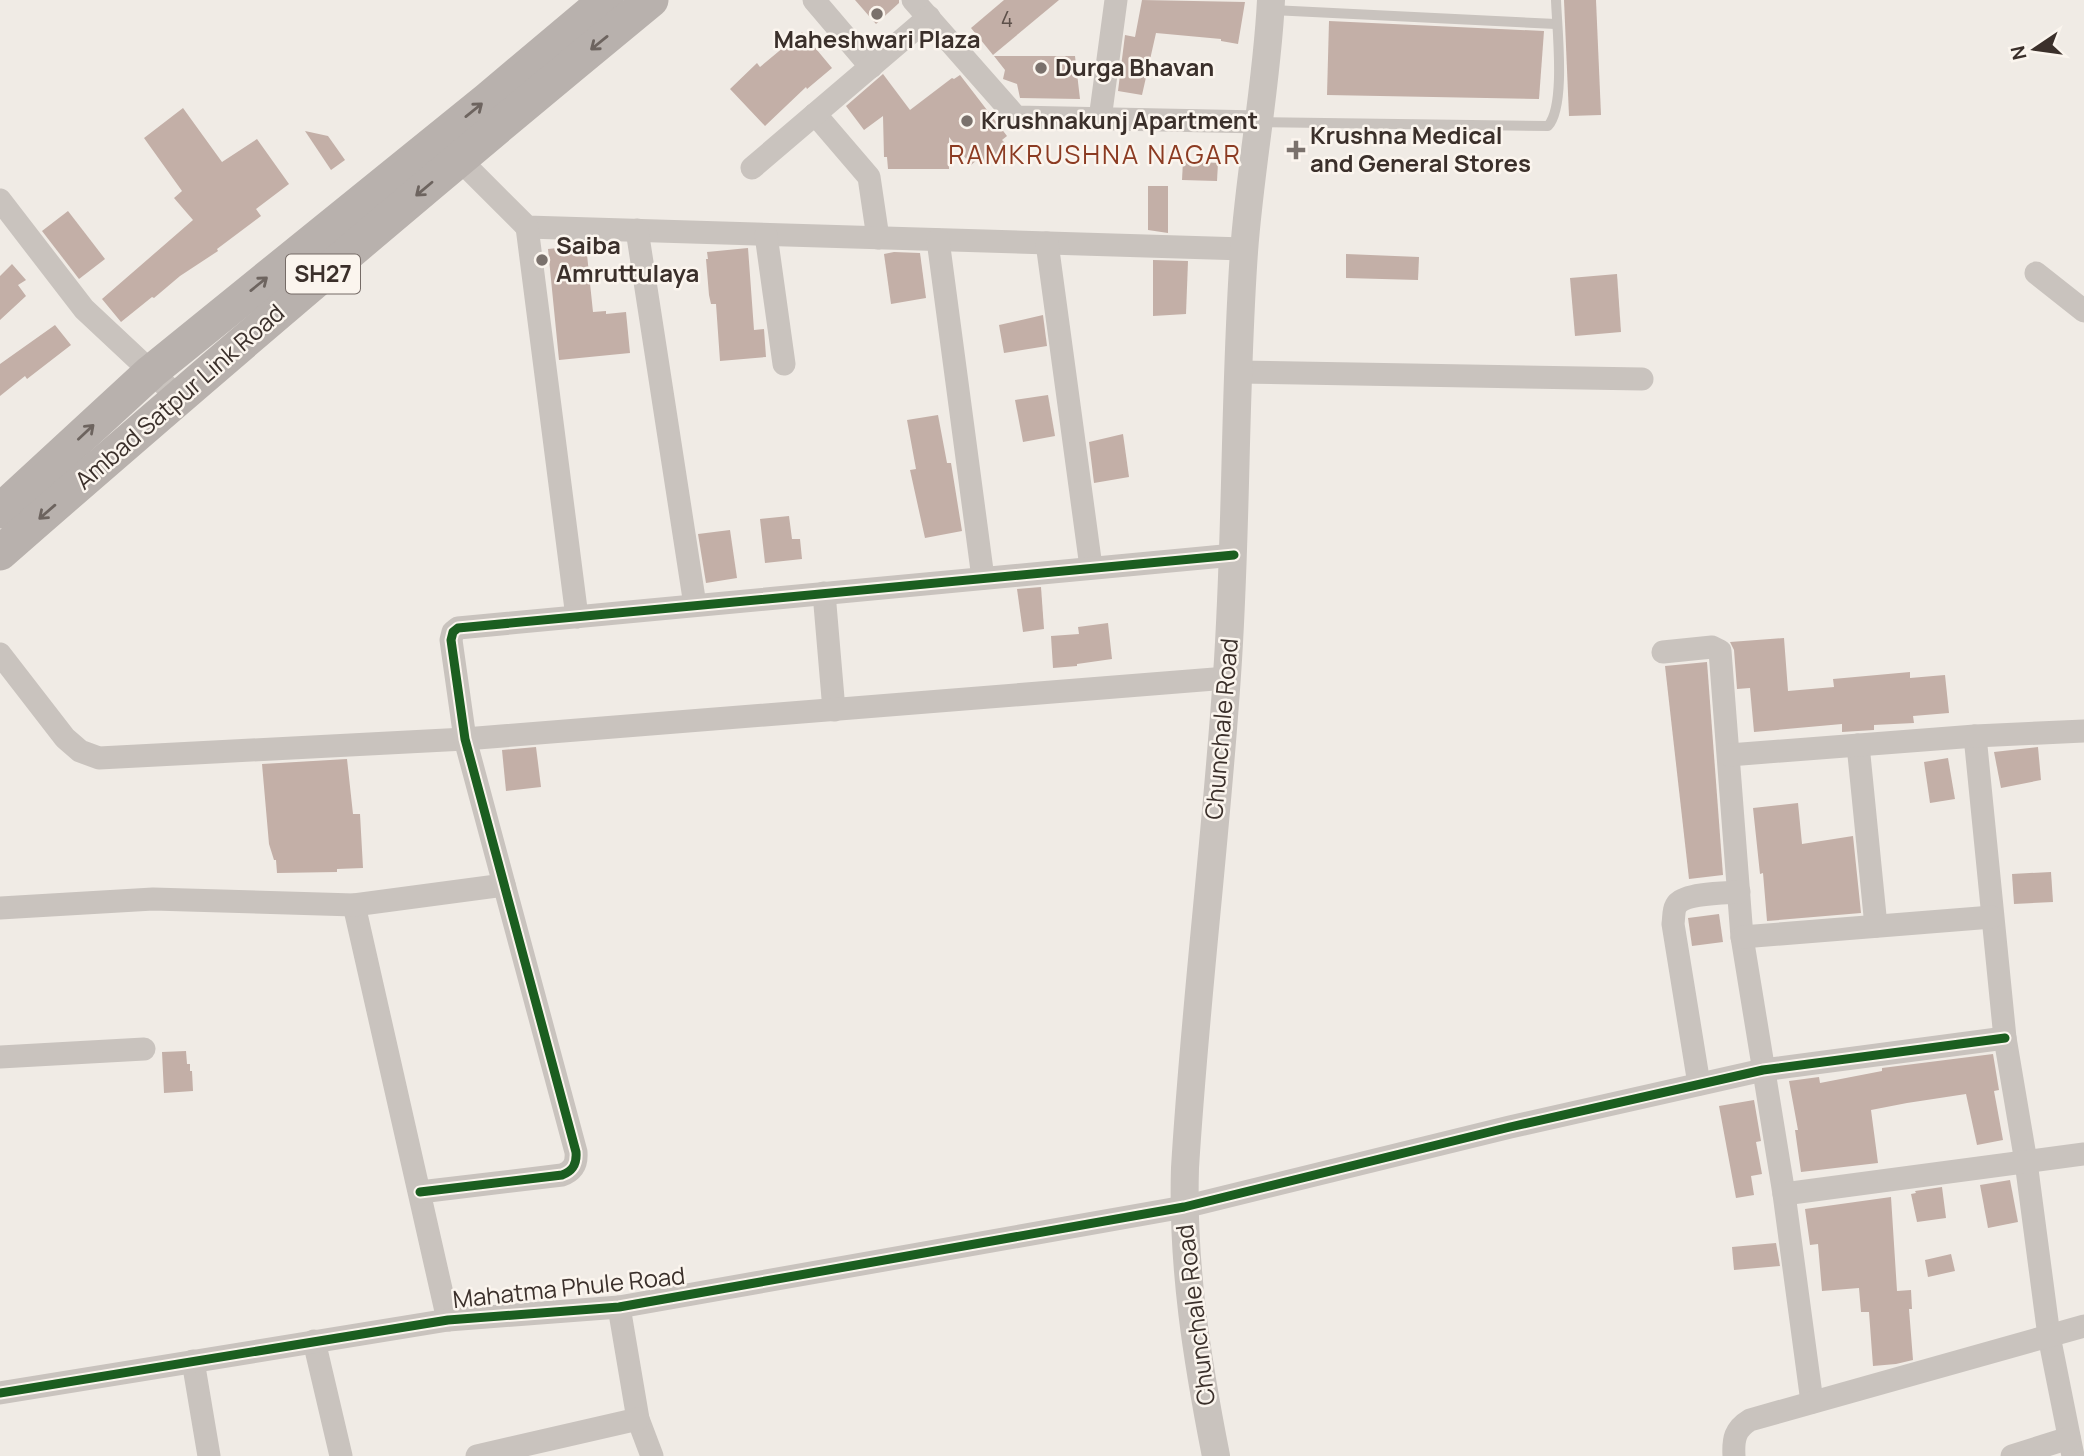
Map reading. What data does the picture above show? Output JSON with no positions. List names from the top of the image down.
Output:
{
  "streets": {
    "main road": ["SH27", "Ambad Satpur Link Road"],
    "street": ["Chunchale Road", "Mahatma Phule Road"]
  },
  "crossings": [
    ["Chunchale Road", "Mahatma Phule Road"]
  ],
  "districts": ["RAMKRUSHNA NAGAR"],
  "places": {
    "other": [
      "Maheshwari Plaza",
      "Durga Bhavan",
      "Krushnakunj Apartment",
      "Saiba Amruttulaya"
    ],
    "health": ["Krushna Medical and General Stores"]
  },
  "house_numbers": ["4"],
  "north": "left"
}
